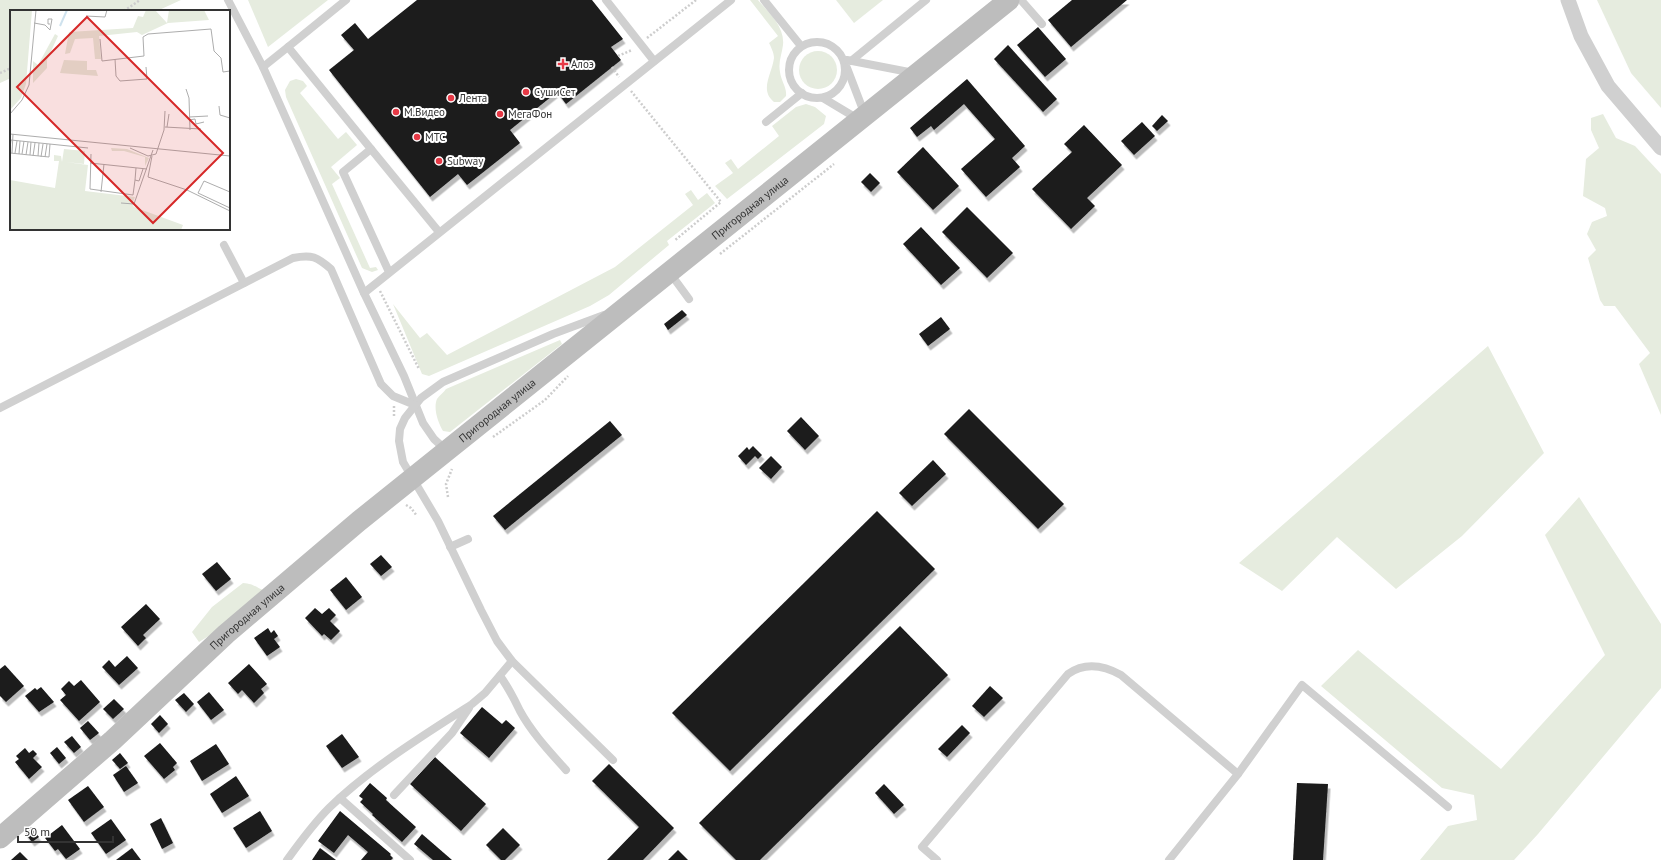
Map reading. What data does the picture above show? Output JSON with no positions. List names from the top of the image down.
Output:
{
  "streets": {
    "street": ["Пригородная улица"]
  },
  "places": {
    "health": ["Алоэ"],
    "other": [
      "СушиСет",
      "Лента",
      "М.Видео",
      "МегаФон",
      "МТС",
      "Subway"
    ]
  },
  "scale_bar": "50 m"
}
